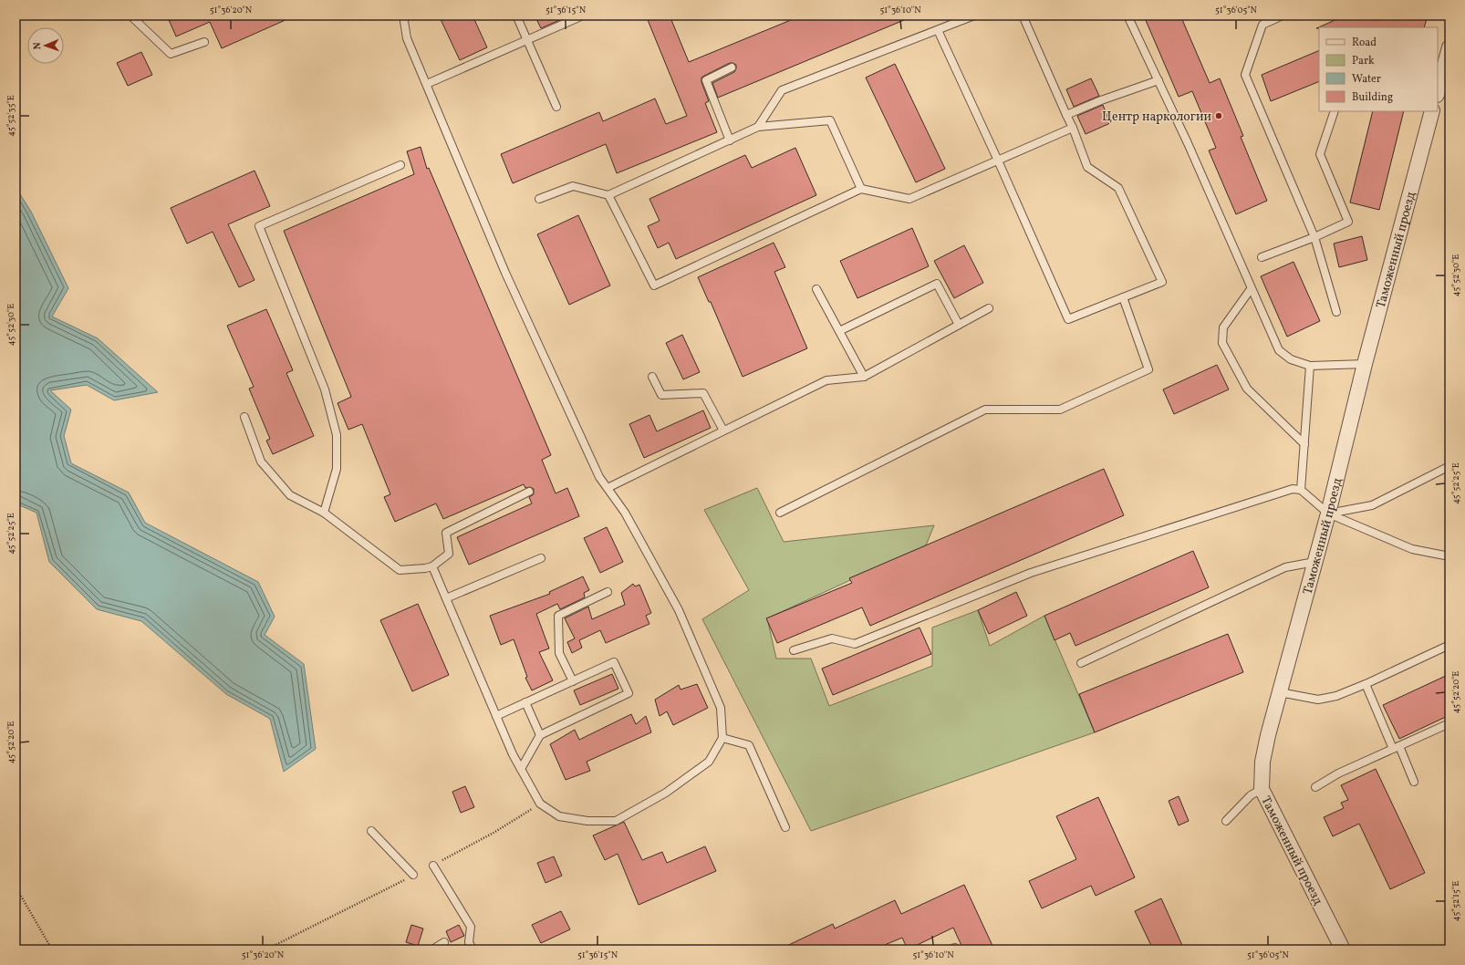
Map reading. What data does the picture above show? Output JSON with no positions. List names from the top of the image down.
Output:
{
  "streets": {
    "street": ["Таможенный проезд"]
  },
  "places": ["Центр наркологии"],
  "legend": [
    "Road",
    "Park",
    "Water",
    "Building"
  ],
  "north": "left",
  "coordinates": [
    "51°36'20\"N",
    "51°36'15\"N",
    "51°36'10\"N",
    "51°36'05\"N",
    "45°52'35\"E",
    "45°52'30\"E",
    "45°52'25\"E",
    "45°52'20\"E",
    "45°52'15\"E"
  ]
}
